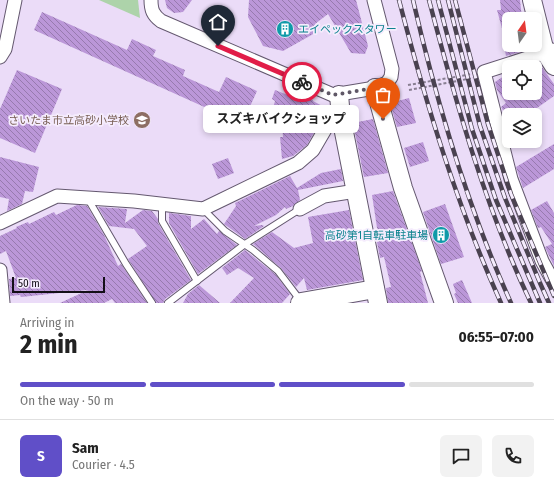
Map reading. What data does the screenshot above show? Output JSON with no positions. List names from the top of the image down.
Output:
{
  "places": {
    "building": ["エイペックスタワー", "高砂第1自転車駐車場"],
    "other": ["スズキバイクショップ"],
    "school or university": ["さいたま市立高砂小学校"]
  },
  "scale_bar": "50 m",
  "north": "top",
  "page": {
    "bubble": "スズキバイクショップ",
    "scale": "50 m",
    "heading": ["2 min", "Arriving in", "06:55–07:00"],
    "panel": ["Sam", "Courier · 4.5"],
    "bar": "On the way · 50 m",
    "round": "S"
  }
}
